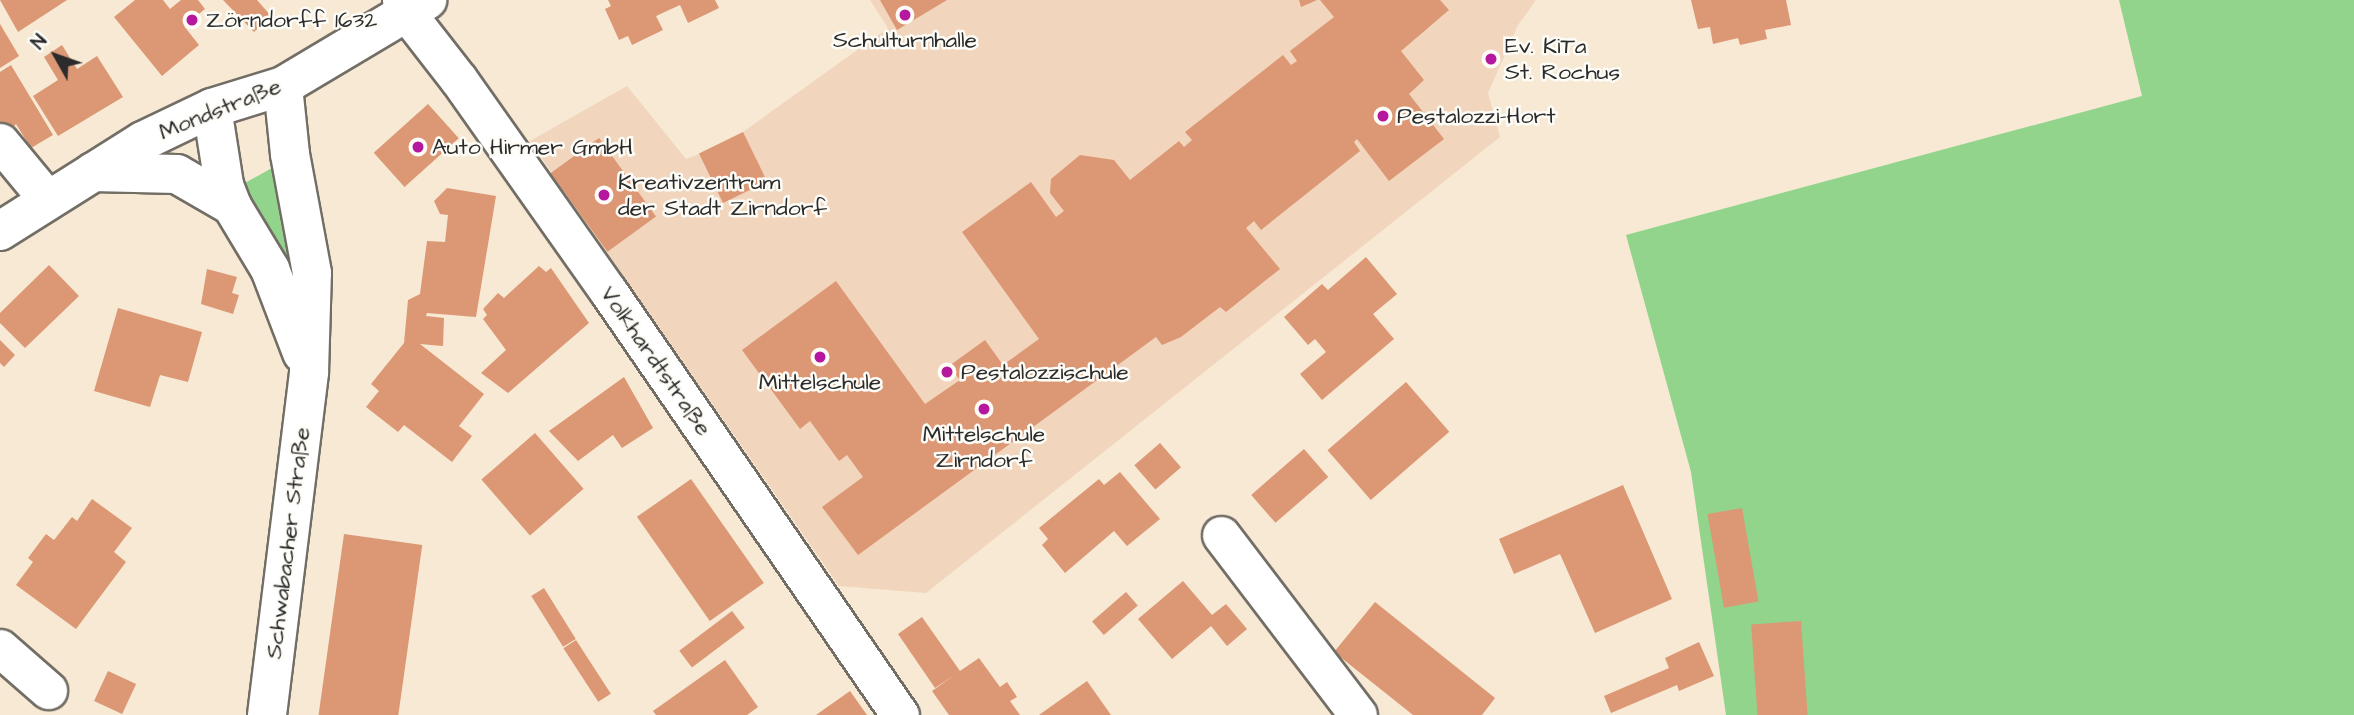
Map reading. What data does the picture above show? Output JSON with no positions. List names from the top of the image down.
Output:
{
  "streets": {
    "street": ["Mondstraße", "Volkhardtstraße", "Schwabacher Straße"]
  },
  "crossings": [
    ["Mondstraße", "Volkhardtstraße"],
    ["Mondstraße", "Schwabacher Straße"]
  ],
  "places": [
    "Schulturnhalle",
    "Zörndorff 1632",
    "Ev. KiTa St. Rochus",
    "Pestalozzi-Hort",
    "Auto Hirmer GmbH",
    "Kreativzentrum der Stadt Zirndorf",
    "Mittelschule",
    "Pestalozzischule",
    "Mittelschule Zirndorf"
  ],
  "north": "top left"
}
